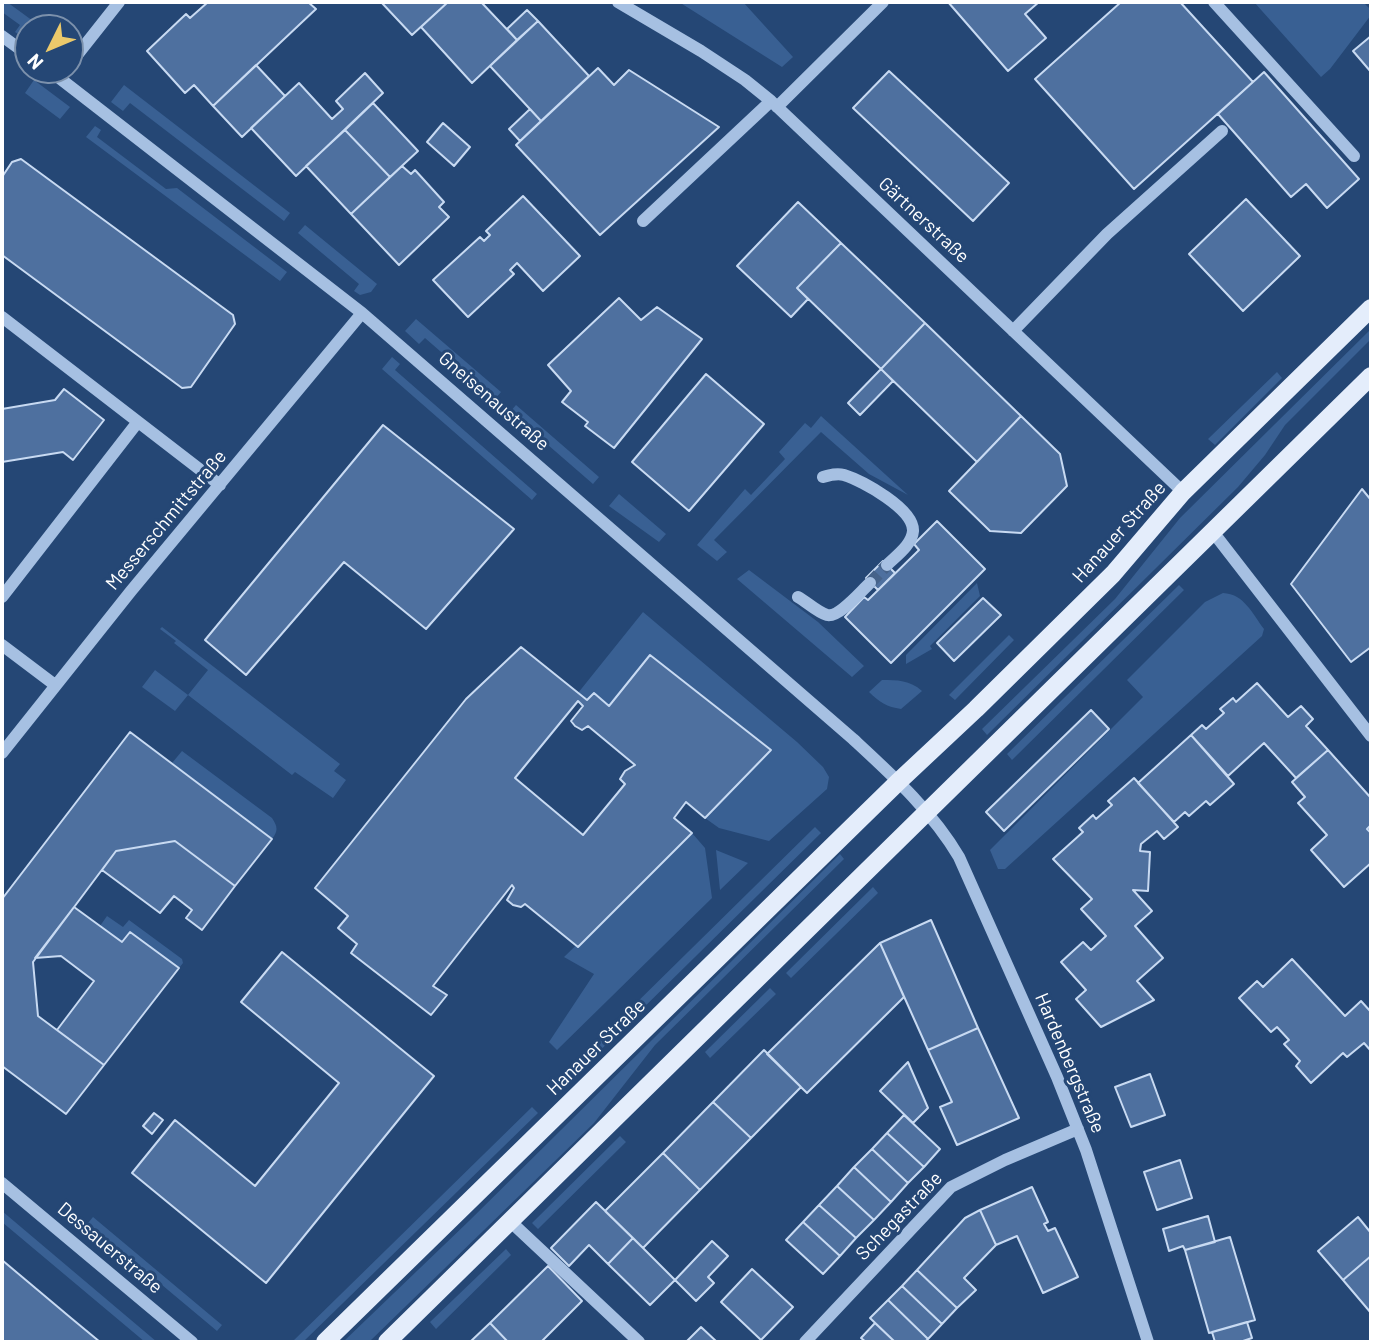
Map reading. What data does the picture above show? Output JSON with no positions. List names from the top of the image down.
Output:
{
  "streets": {
    "main road": ["Hanauer Straße"],
    "street": [
      "Gärtnerstraße",
      "Gneisenaustraße",
      "Messerschmittstraße",
      "Hardenbergstraße",
      "Schegastraße",
      "Dessauerstraße"
    ]
  },
  "crossings": [
    ["Gärtnerstraße", "Hanauer Straße"],
    ["Gneisenaustraße", "Messerschmittstraße"],
    ["Gneisenaustraße", "Hanauer Straße"],
    ["Hardenbergstraße", "Schegastraße"]
  ],
  "north": "bottom left"
}
